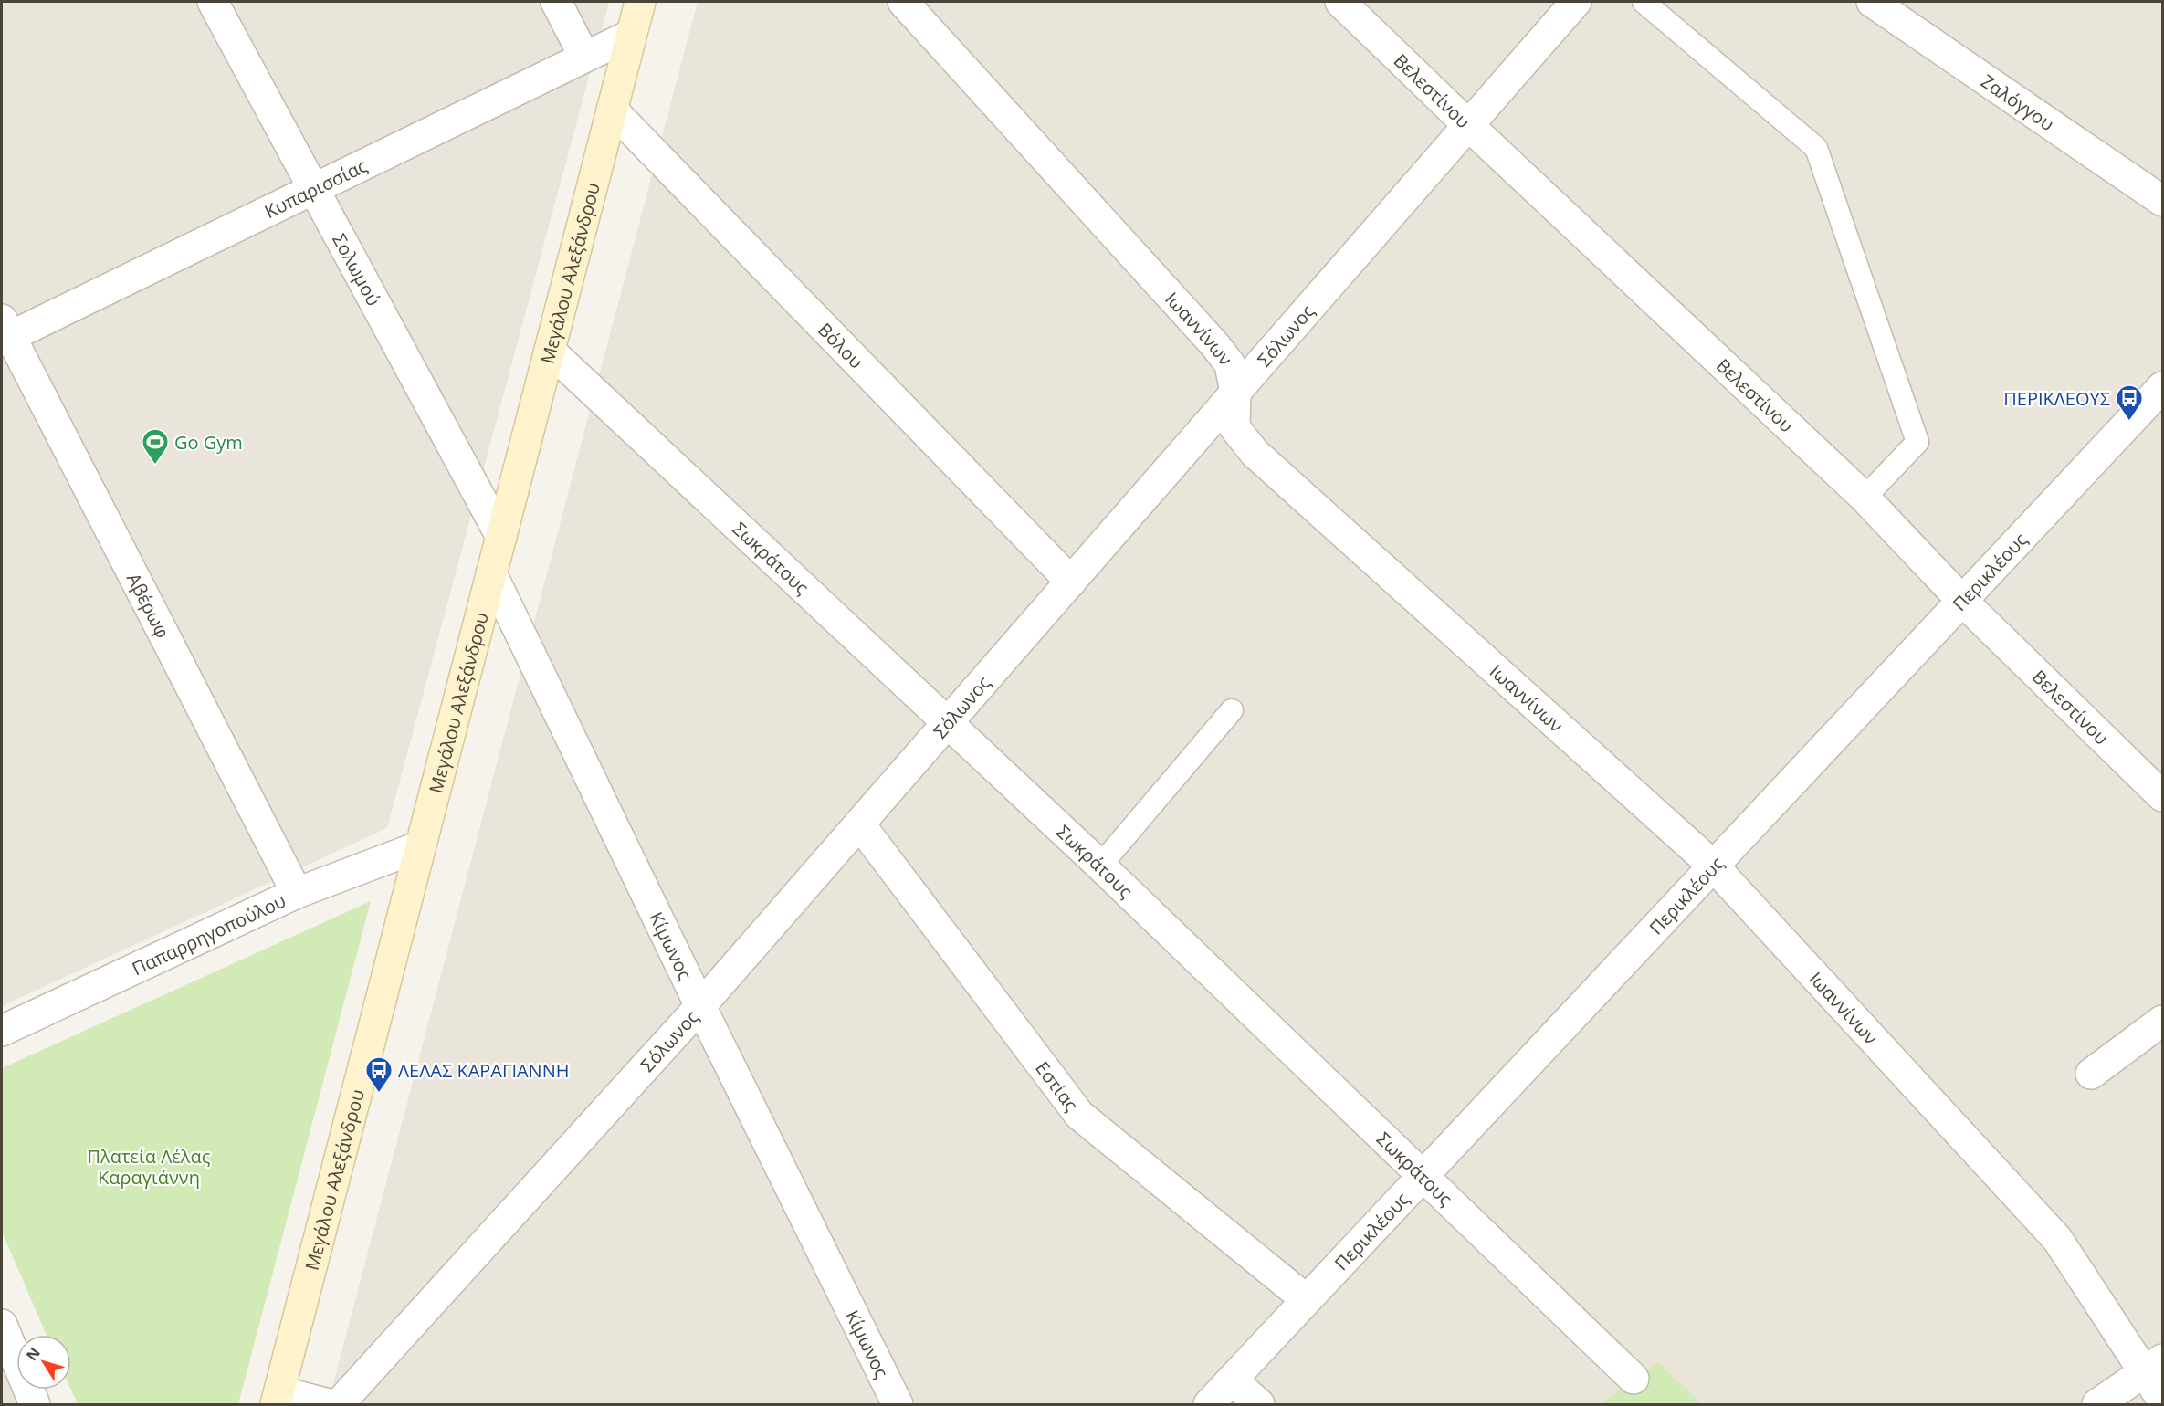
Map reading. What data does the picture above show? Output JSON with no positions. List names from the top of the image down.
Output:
{
  "streets": {
    "street": [
      "Βελεστίνου",
      "Ζαλόγγου",
      "Κυπαρισσίας",
      "Σολωμού",
      "Μεγάλου Αλεξάνδρου",
      "Ιωαννίνων",
      "Σόλωνος",
      "Βόλου",
      "Σωκράτους",
      "Περικλέους",
      "Αβέρωφ",
      "Παπαρρηγοπούλου",
      "Κίμωνος",
      "Εστίας"
    ]
  },
  "crossings": [
    ["Βελεστίνου", "Σόλωνος"],
    ["Βελεστίνου", "Περικλέους"],
    ["Κυπαρισσίας", "Σολωμού"],
    ["Κυπαρισσίας", "Μεγάλου Αλεξάνδρου"],
    ["Κυπαρισσίας", "Αβέρωφ"],
    ["Σολωμού", "Μεγάλου Αλεξάνδρου"],
    ["Μεγάλου Αλεξάνδρου", "Βόλου"],
    ["Μεγάλου Αλεξάνδρου", "Σωκράτους"],
    ["Μεγάλου Αλεξάνδρου", "Παπαρρηγοπούλου"],
    ["Μεγάλου Αλεξάνδρου", "Κίμωνος"],
    ["Ιωαννίνων", "Σόλωνος"],
    ["Ιωαννίνων", "Περικλέους"],
    ["Σόλωνος", "Βόλου"],
    ["Σόλωνος", "Σωκράτους"],
    ["Σόλωνος", "Κίμωνος"],
    ["Σόλωνος", "Εστίας"],
    ["Σωκράτους", "Περικλέους"],
    ["Περικλέους", "Εστίας"],
    ["Αβέρωφ", "Παπαρρηγοπούλου"]
  ],
  "parks": ["Πλατεία Λέλας Καραγιάννη"],
  "places": {
    "bus stop": ["ΠΕΡΙΚΛΕΟΥΣ", "ΛΕΛΑΣ ΚΑΡΑΓΙΑΝΝΗ"],
    "sports": ["Go Gym"]
  },
  "north": "top left"
}
